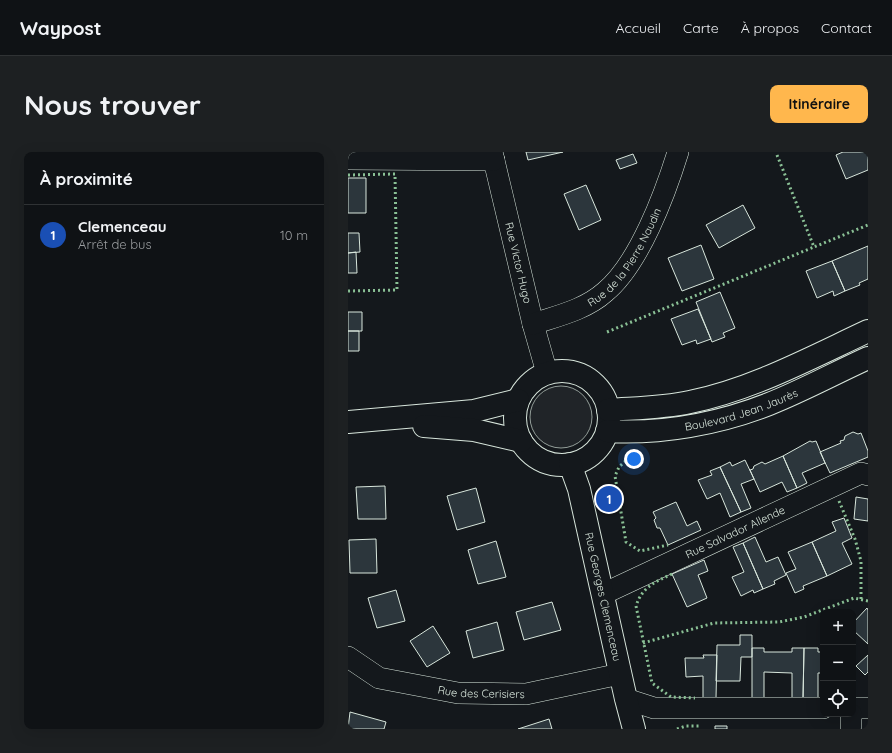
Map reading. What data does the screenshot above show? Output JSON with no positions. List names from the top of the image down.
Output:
{
  "streets": {
    "street": [
      "Rue de la Pierre Naudin",
      "Rue Victor Hugo",
      "Boulevard Jean Jaurès",
      "Rue Salvador Allende",
      "Rue Georges Clemenceau",
      "Rue des Cerisiers"
    ]
  },
  "crossings": [
    ["Rue de la Pierre Naudin", "Rue Victor Hugo"],
    ["Rue Victor Hugo", "Boulevard Jean Jaurès"],
    ["Rue Victor Hugo", "Rue Georges Clemenceau"],
    ["Boulevard Jean Jaurès", "Rue Georges Clemenceau"],
    ["Rue Salvador Allende", "Rue Georges Clemenceau"],
    ["Rue Georges Clemenceau", "Rue des Cerisiers"]
  ],
  "page": {
    "header": "Waypost",
    "nav": [
      "Accueil",
      "Carte",
      "À propos",
      "Contact"
    ],
    "buttons": "Itinéraire",
    "title": "Nous trouver",
    "heading": "À proximité",
    "list": [
      {
        "mark": "1",
        "name": "Clemenceau",
        "note": "Arrêt de bus",
        "value": "10 m"
      }
    ],
    "pins": "1",
    "map_buttons": ["+", "−"]
  }
}
